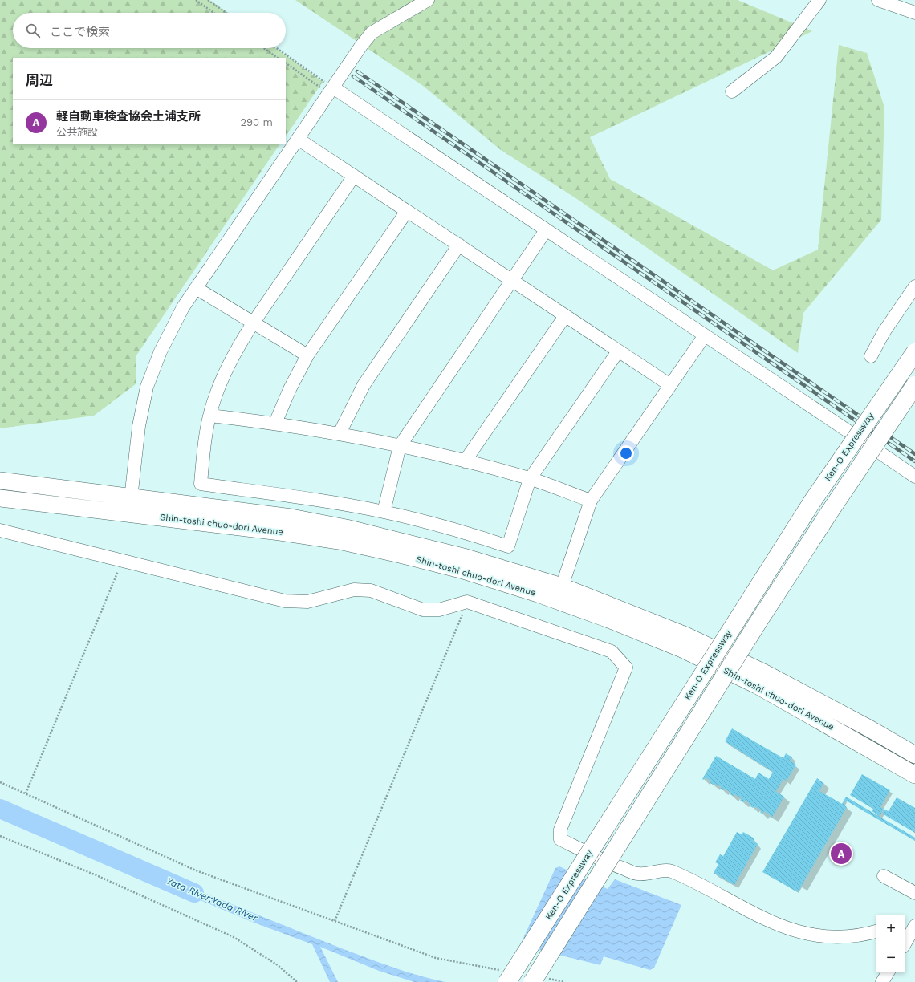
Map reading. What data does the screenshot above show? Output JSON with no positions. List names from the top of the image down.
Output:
{
  "streets": {
    "highway": ["Ken-O Expressway"],
    "main road": ["Shin-toshi chuo-dori Avenue"]
  },
  "water": ["Yata River;Yada River"],
  "page": {
    "search": "ここで検索",
    "heading": "周辺",
    "list": [
      {
        "mark": "A",
        "name": "軽自動車検査協会土浦支所",
        "note": "公共施設",
        "value": "290 m"
      }
    ],
    "pins": "A",
    "map_buttons": ["+", "−"]
  }
}
